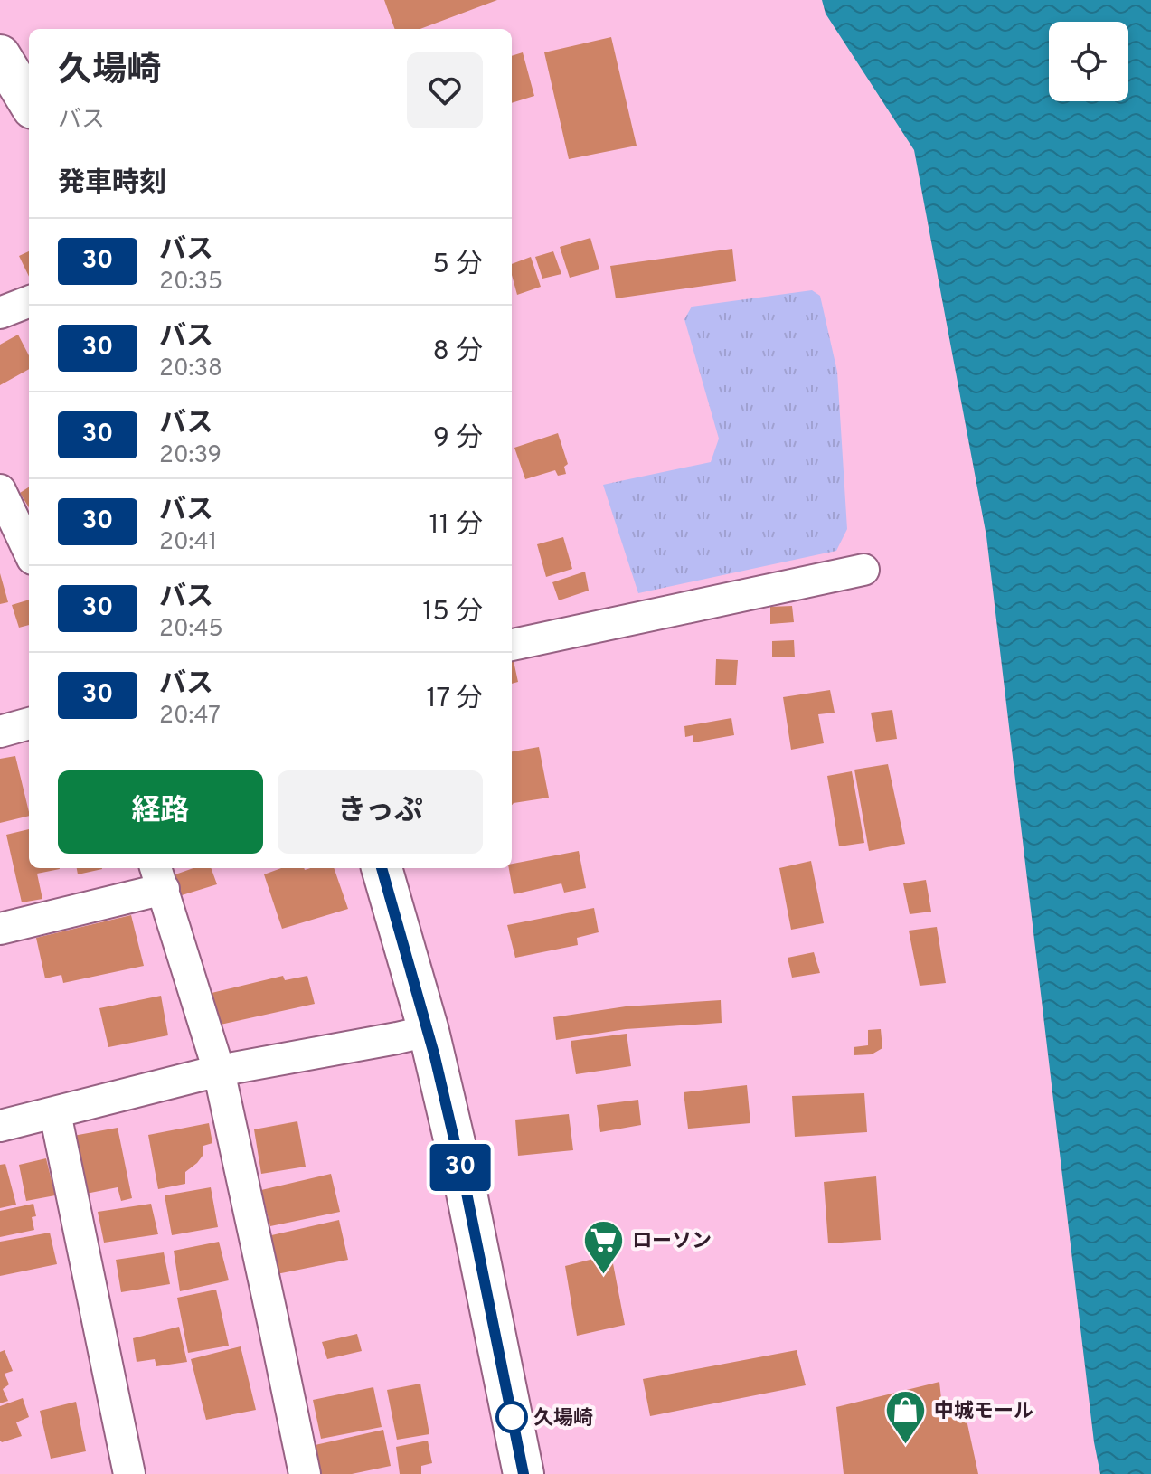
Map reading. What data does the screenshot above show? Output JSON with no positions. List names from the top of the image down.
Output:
{
  "places": {
    "supermarket": ["ローソン"],
    "other": ["久場崎"],
    "shop": ["中城モール"]
  },
  "lines": ["bus line 30"],
  "page": {
    "on_map": "30",
    "heading": [
      ["久場崎", "バス"],
      "発車時刻"
    ],
    "list": [
      {
        "mark": "30",
        "name": "バス",
        "note": "20:35",
        "value": "5 分"
      },
      {
        "mark": "30",
        "name": "バス",
        "note": "20:38",
        "value": "8 分"
      },
      {
        "mark": "30",
        "name": "バス",
        "note": "20:39",
        "value": "9 分"
      },
      {
        "mark": "30",
        "name": "バス",
        "note": "20:41",
        "value": "11 分"
      },
      {
        "mark": "30",
        "name": "バス",
        "note": "20:45",
        "value": "15 分"
      },
      {
        "mark": "30",
        "name": "バス",
        "note": "20:47",
        "value": "17 分"
      }
    ],
    "buttons": ["経路", "きっぷ"]
  }
}
